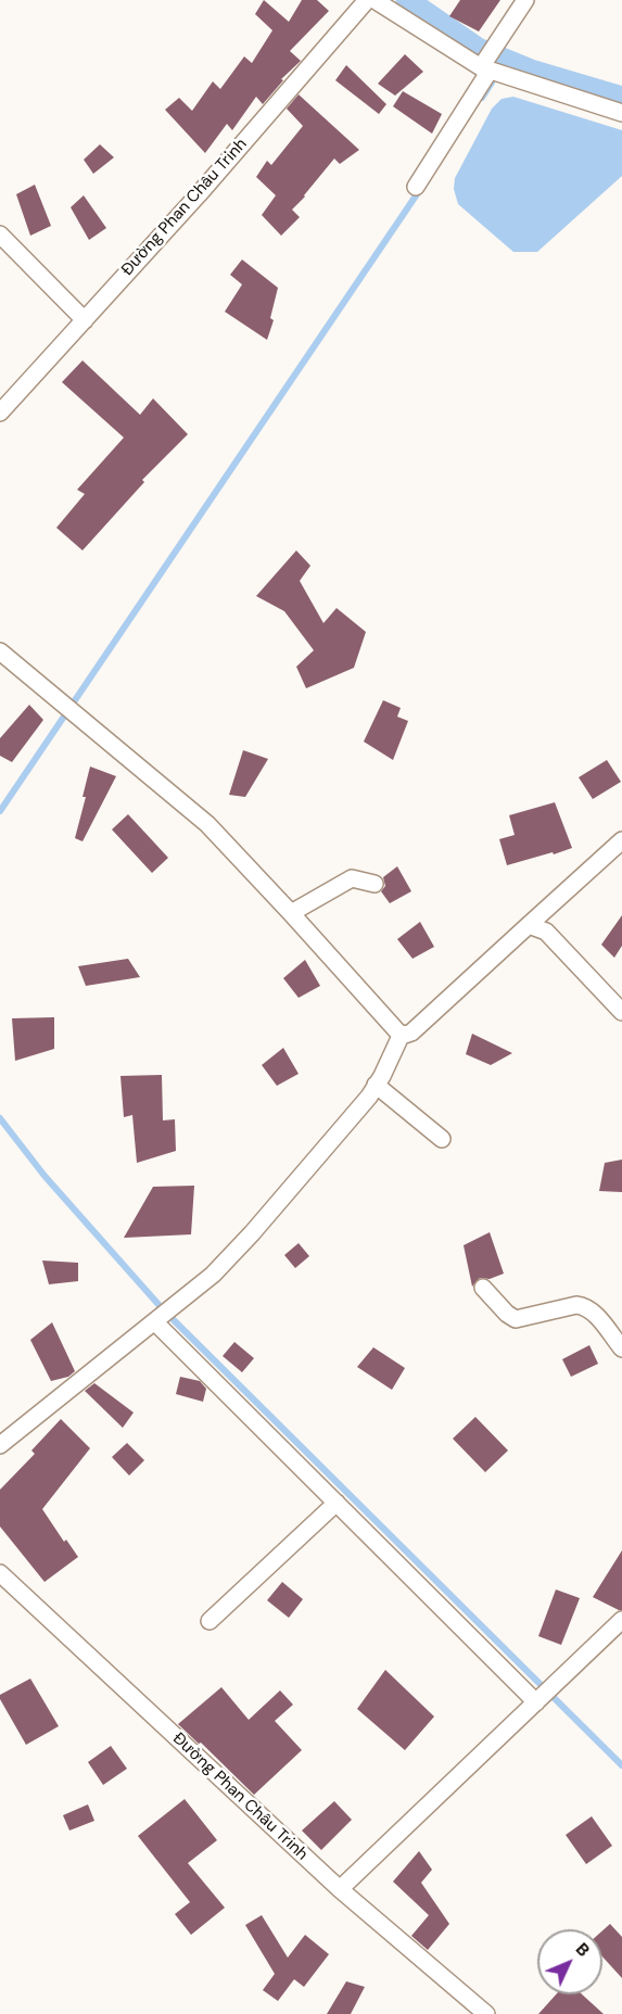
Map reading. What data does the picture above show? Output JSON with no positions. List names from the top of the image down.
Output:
{
  "streets": {
    "street": ["Đường Phan Châu Trinh"]
  },
  "north": "top right"
}
